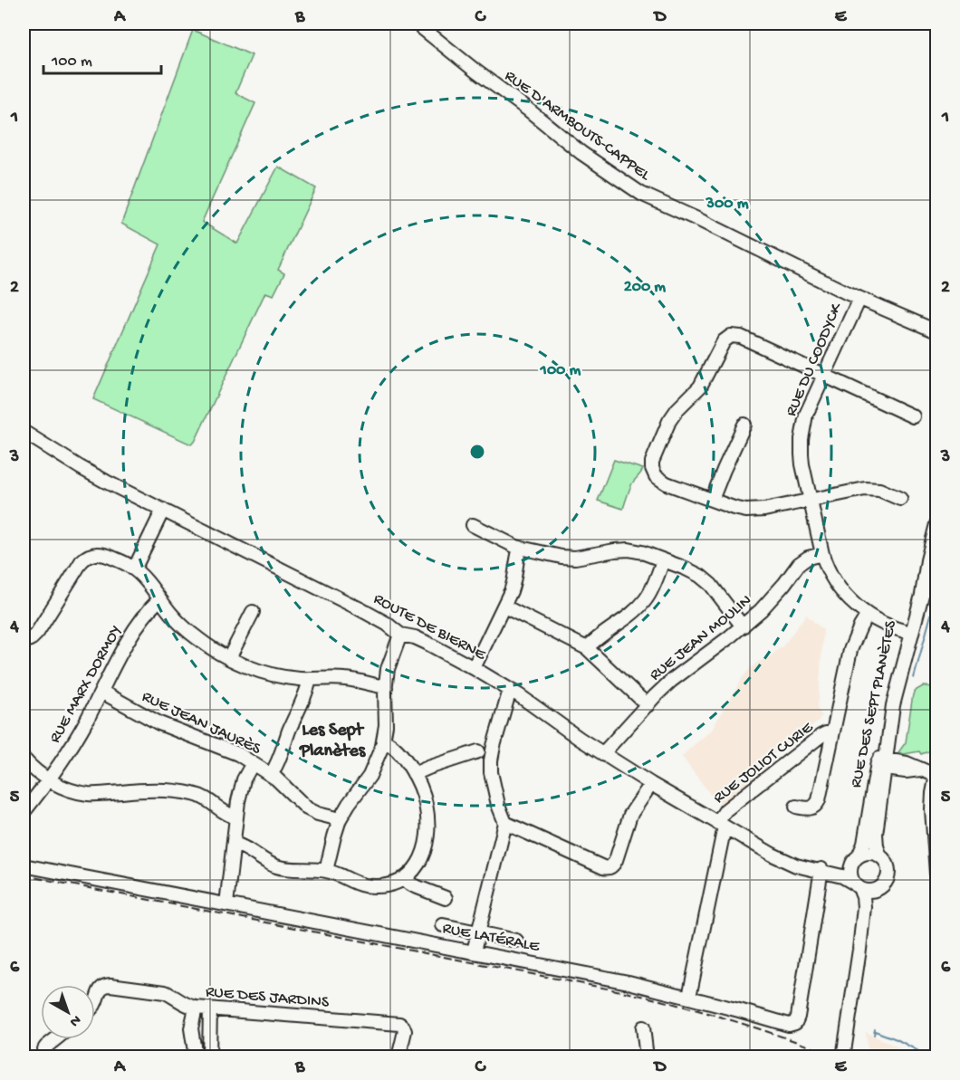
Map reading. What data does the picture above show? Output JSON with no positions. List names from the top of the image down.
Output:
{
  "streets": {
    "street": [
      "RUE D'ARMBOUTS-CAPPEL",
      "RUE DU COODYCK",
      "ROUTE DE BIERNE",
      "RUE JEAN MOULIN",
      "RUE MARX DORMOY",
      "RUE DES SEPT PLANÈTES",
      "RUE JEAN JAURÈS",
      "RUE JOLIOT CURIE",
      "RUE LATÉRALE",
      "RUE DES JARDINS"
    ]
  },
  "crossings": [
    ["RUE D'ARMBOUTS-CAPPEL", "RUE DU COODYCK"],
    ["RUE DU COODYCK", "RUE JEAN MOULIN"],
    ["RUE DU COODYCK", "RUE DES SEPT PLANÈTES"],
    ["ROUTE DE BIERNE", "RUE JEAN MOULIN"],
    ["ROUTE DE BIERNE", "RUE DES SEPT PLANÈTES"],
    ["ROUTE DE BIERNE", "RUE JOLIOT CURIE"],
    ["ROUTE DE BIERNE", "RUE LATÉRALE"],
    ["RUE MARX DORMOY", "RUE JEAN JAURÈS"]
  ],
  "districts": ["Les Sept Planètes"],
  "scale_bar": "100 m",
  "north": "bottom right",
  "grid": {
    "columns": [
      "A",
      "B",
      "C",
      "D",
      "E"
    ],
    "rows": [
      "1",
      "2",
      "3",
      "4",
      "5",
      "6"
    ]
  },
  "rings": ["300 m", "200 m", "100 m"]
}
